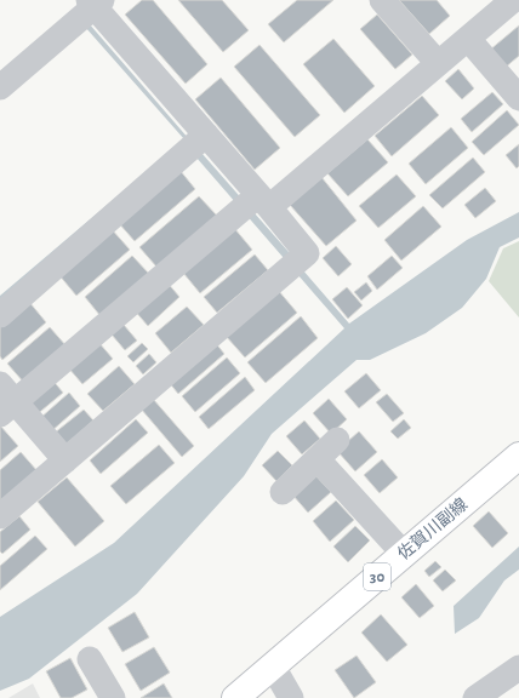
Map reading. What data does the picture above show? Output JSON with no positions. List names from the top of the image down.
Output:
{
  "streets": {
    "main road": ["佐賀川副線", "30"]
  }
}
